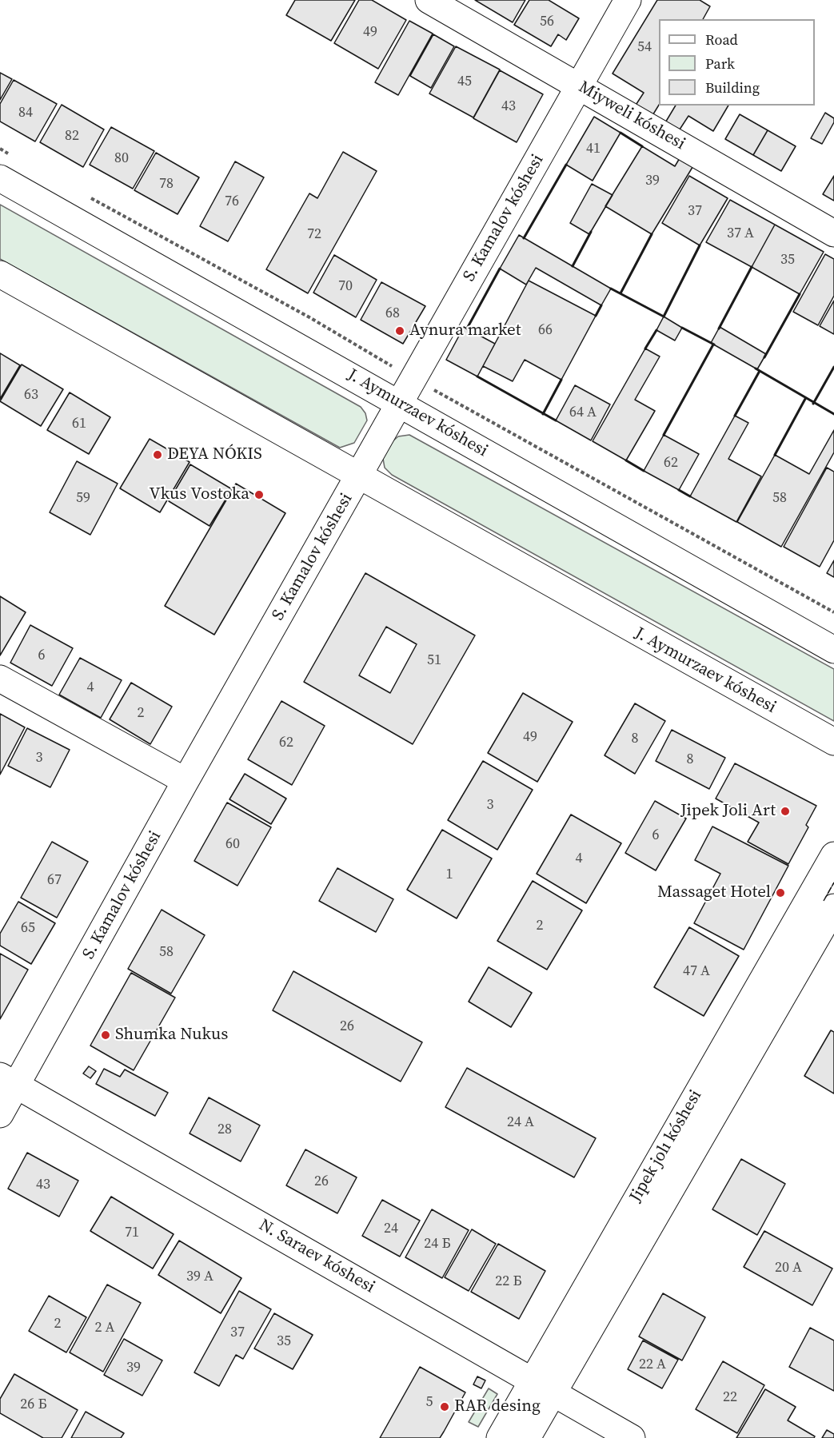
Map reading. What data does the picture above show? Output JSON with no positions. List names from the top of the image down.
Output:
{
  "streets": {
    "street": [
      "Miyweli kóshesi",
      "S. Kamalov kóshesi",
      "J. Aymurzaev kóshesi",
      "Jipek jolı kóshesi",
      "N. Saraev kóshesi"
    ]
  },
  "crossings": [
    ["Miyweli kóshesi", "S. Kamalov kóshesi"],
    ["S. Kamalov kóshesi", "J. Aymurzaev kóshesi"],
    ["S. Kamalov kóshesi", "N. Saraev kóshesi"],
    ["Jipek jolı kóshesi", "N. Saraev kóshesi"]
  ],
  "places": [
    "Aynura market",
    "DEYA NÓKIS",
    "Vkus Vostoka",
    "Jipek Joli Art",
    "Massaget Hotel",
    "Shumka Nukus",
    "RAR desing"
  ],
  "house_numbers": [
    "56",
    "49",
    "54",
    "45",
    "43",
    "84",
    "82",
    "41",
    "80",
    "39",
    "78",
    "76",
    "37",
    "37 А",
    "72",
    "35",
    "70",
    "68",
    "66",
    "63",
    "64 А",
    "61",
    "62",
    "59",
    "58",
    "6",
    "51",
    "4",
    "2",
    "49",
    "8",
    "62",
    "3",
    "8",
    "3",
    "6",
    "60",
    "4",
    "1",
    "67",
    "2",
    "65",
    "58",
    "47 А",
    "26",
    "24 А",
    "28",
    "26",
    "43",
    "24",
    "71",
    "24 Б",
    "20 А",
    "39 А",
    "22 Б",
    "2",
    "2 А",
    "37",
    "35",
    "22 А",
    "39",
    "22",
    "5",
    "26 Б"
  ],
  "legend": ["Road", "Park", "Building"]
}
